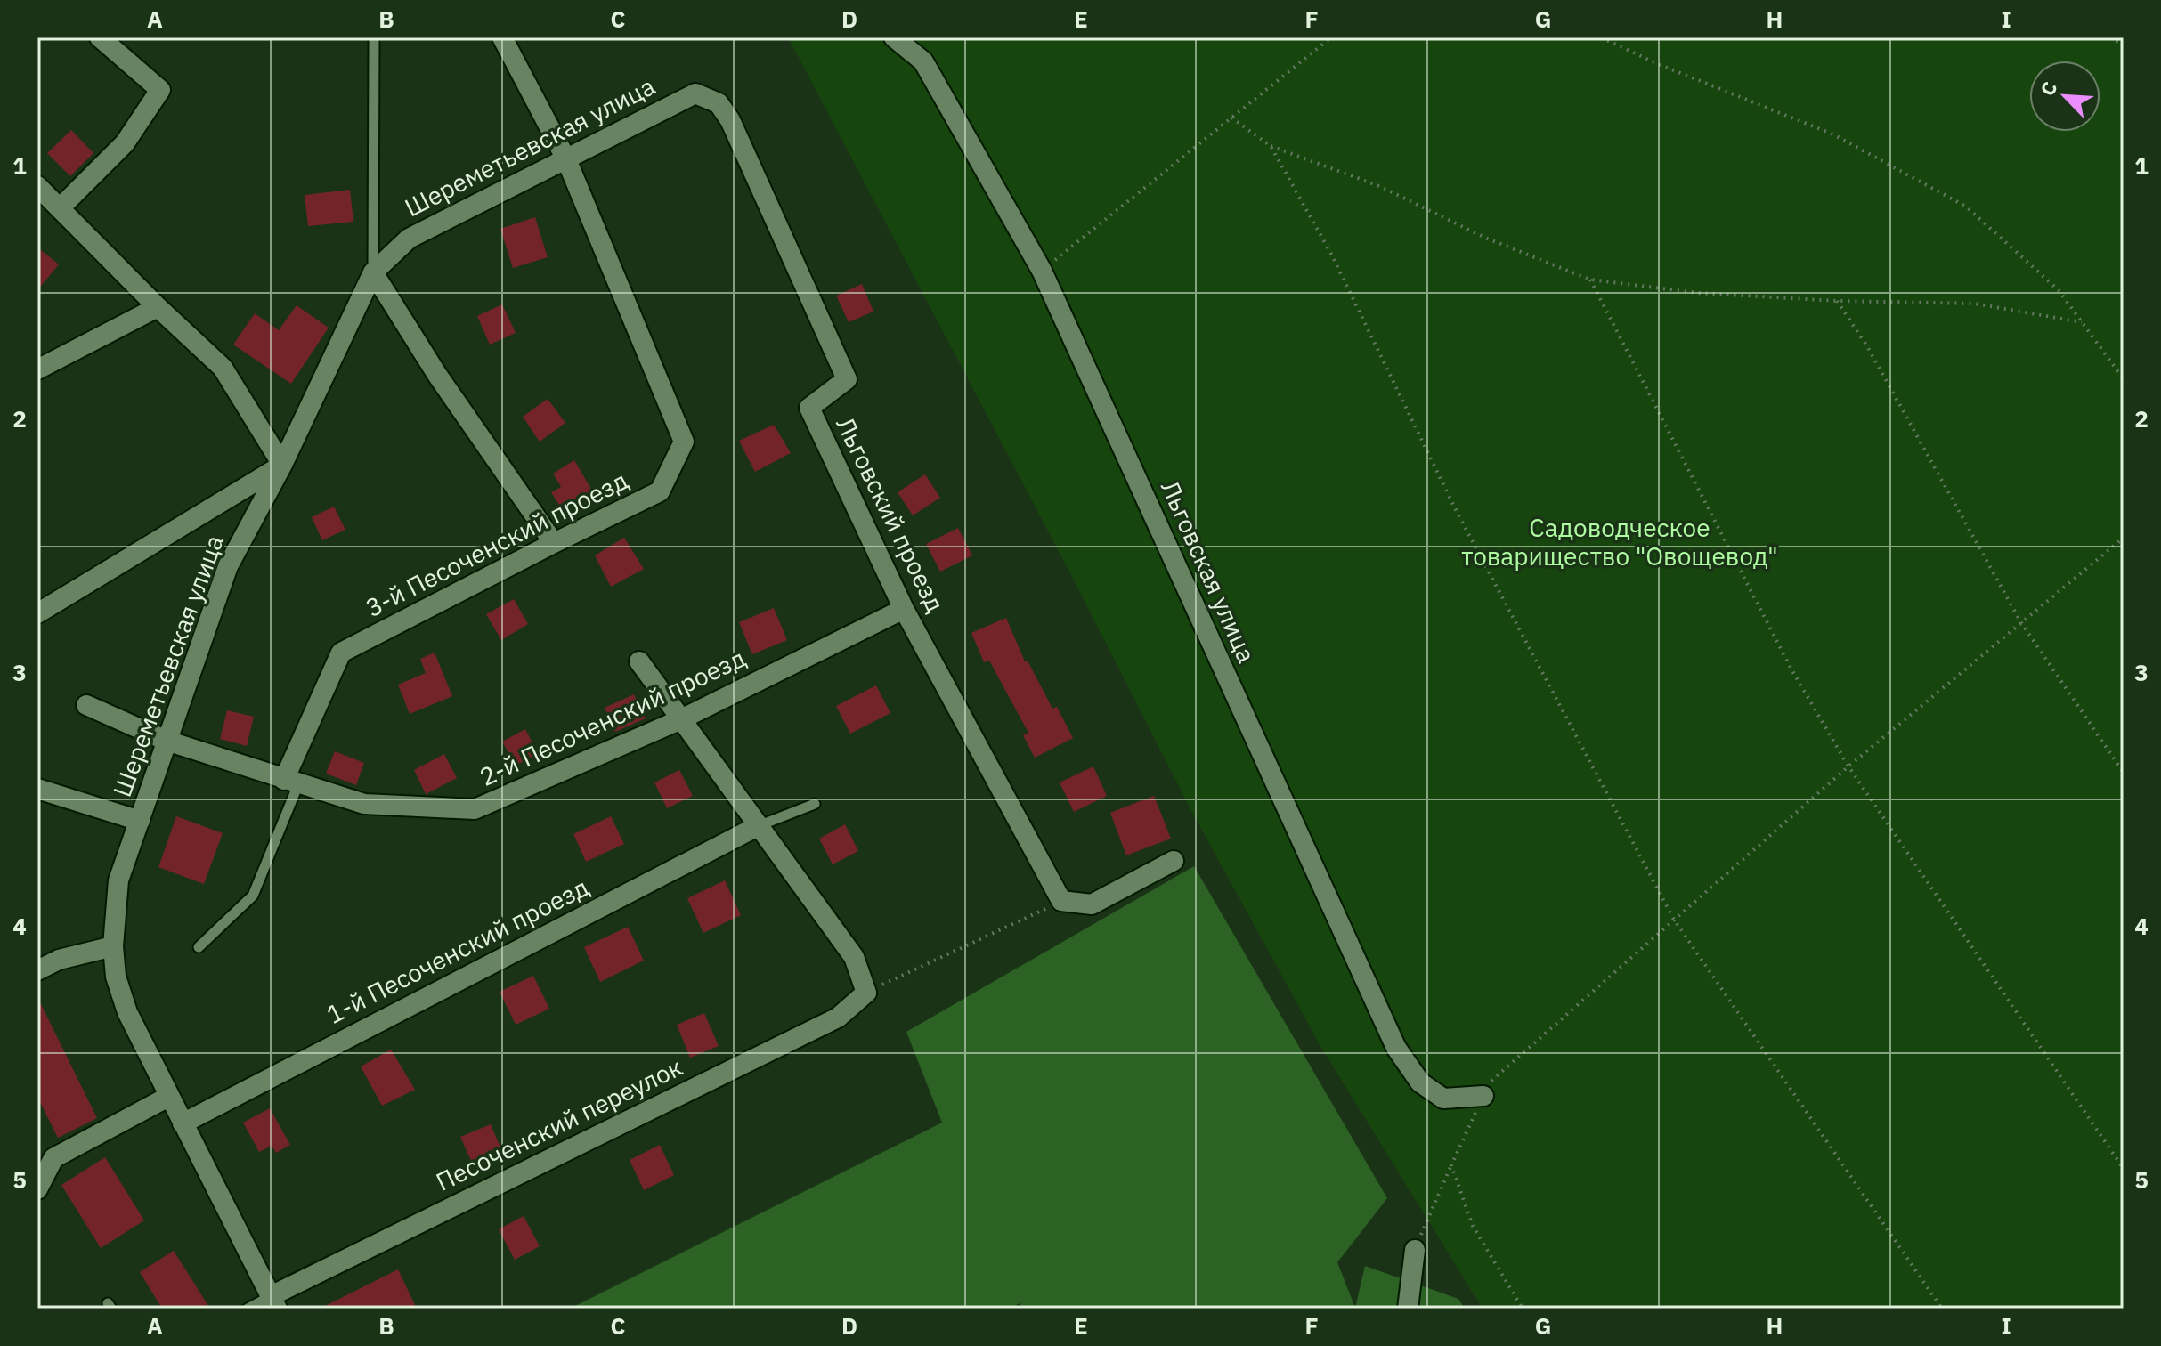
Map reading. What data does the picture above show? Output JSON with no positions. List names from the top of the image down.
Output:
{
  "streets": {
    "street": [
      "Шереметьевская улица",
      "Льговский проезд",
      "3-й Песоченский проезд",
      "Льговская улица",
      "2-й Песоченский проезд",
      "1-й Песоченский проезд",
      "Песоченский переулок"
    ]
  },
  "crossings": [
    ["Шереметьевская улица", "Льговский проезд"],
    ["Шереметьевская улица", "3-й Песоченский проезд"],
    ["Шереметьевская улица", "2-й Песоченский проезд"],
    ["Шереметьевская улица", "1-й Песоченский проезд"],
    ["Шереметьевская улица", "Песоченский переулок"],
    ["Льговский проезд", "2-й Песоченский проезд"],
    ["3-й Песоченский проезд", "2-й Песоченский проезд"]
  ],
  "parks": ["Садоводческое товарищество \"Овощевод\""],
  "north": "top left",
  "grid": {
    "columns": [
      "A",
      "B",
      "C",
      "D",
      "E",
      "F",
      "G",
      "H",
      "I"
    ],
    "rows": [
      "1",
      "2",
      "3",
      "4",
      "5"
    ]
  }
}
